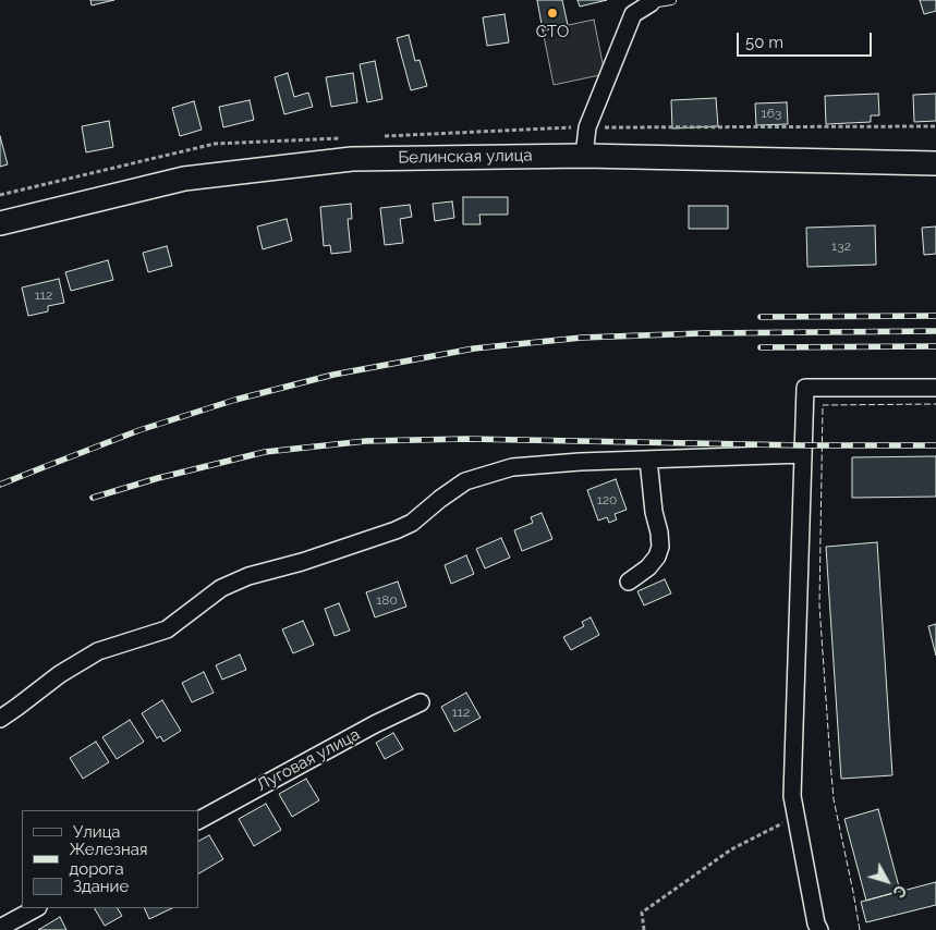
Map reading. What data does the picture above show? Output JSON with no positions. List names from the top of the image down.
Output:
{
  "streets": {
    "main road": ["Белинская улица"],
    "street": ["Луговая улица"]
  },
  "places": ["СТО"],
  "house_numbers": [
    "163",
    "132",
    "112",
    "120",
    "180",
    "112"
  ],
  "legend": ["Улица", "Железная дорога", "Здание"],
  "scale_bar": "50 m",
  "north": "bottom right"
}
